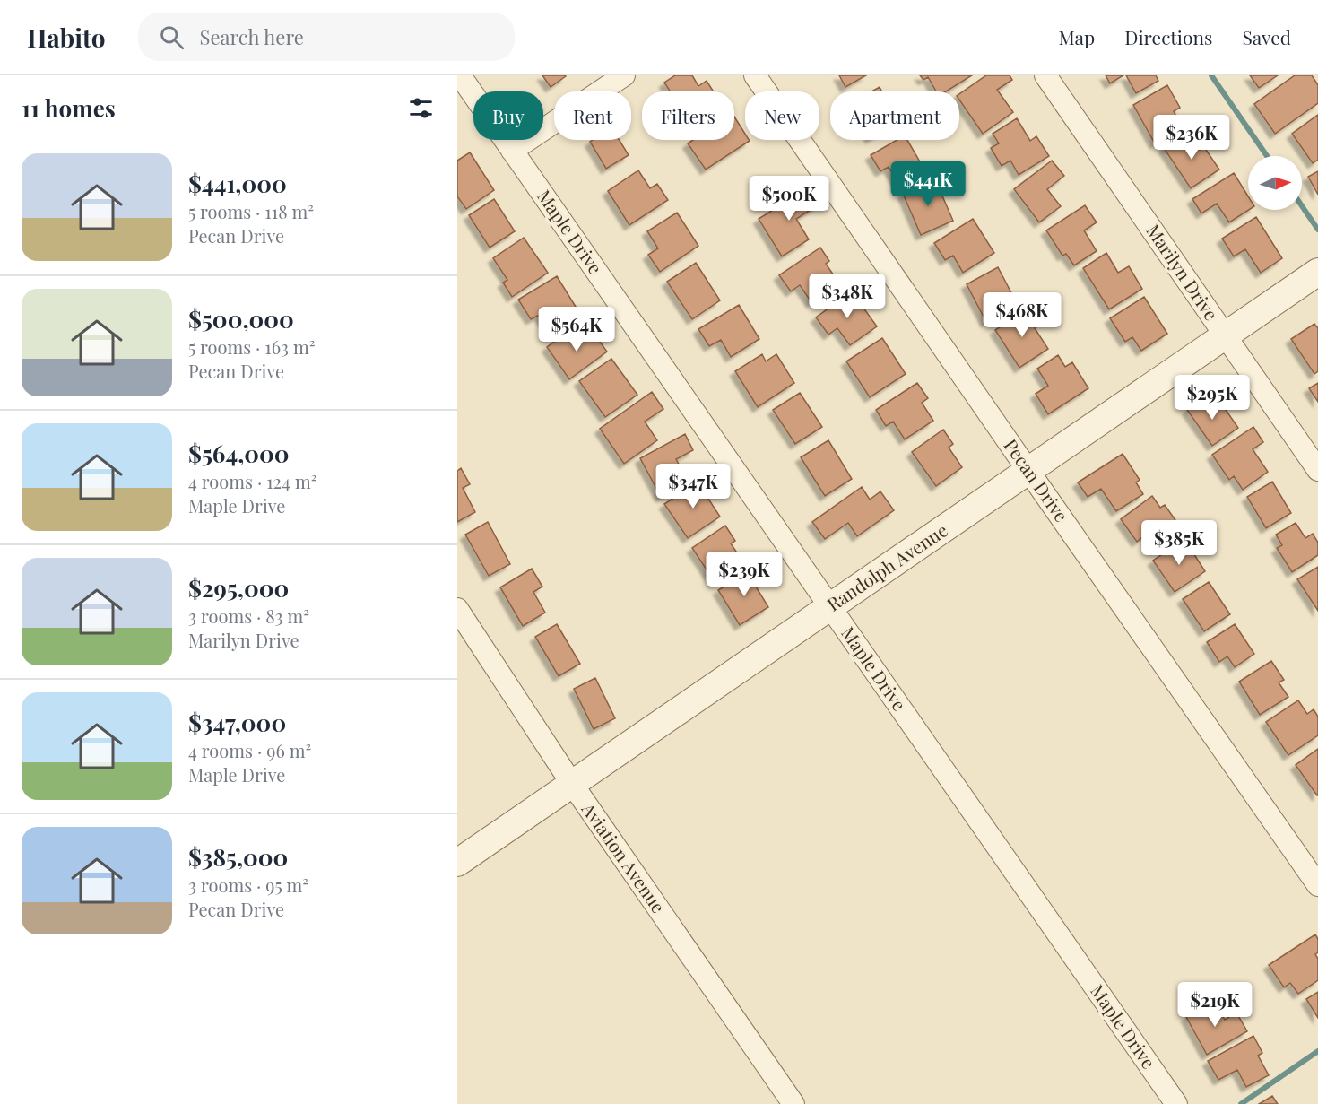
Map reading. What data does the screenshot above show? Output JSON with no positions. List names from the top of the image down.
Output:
{
  "streets": {
    "street": [
      "Maple Drive",
      "Marilyn Drive",
      "Pecan Drive",
      "Randolph Avenue",
      "Aviation Avenue"
    ]
  },
  "crossings": [
    ["Maple Drive", "Randolph Avenue"],
    ["Marilyn Drive", "Randolph Avenue"],
    ["Pecan Drive", "Randolph Avenue"],
    ["Randolph Avenue", "Aviation Avenue"]
  ],
  "north": "right",
  "page": {
    "header": "Habito",
    "search": "Search here",
    "nav": ["Map", "Directions", "Saved"],
    "heading": "11 homes",
    "chip": [
      "Buy",
      "Rent",
      "Filters",
      "New",
      "Apartment"
    ],
    "price": [
      "$236K",
      "$441K",
      "$500K",
      "$348K",
      "$468K",
      "$564K",
      "$295K",
      "$347K",
      "$385K",
      "$239K",
      "$219K"
    ],
    "list": [
      {
        "name": "$441,000",
        "note": "5 rooms · 118 m² · Pecan Drive"
      },
      {
        "name": "$500,000",
        "note": "5 rooms · 163 m² · Pecan Drive"
      },
      {
        "name": "$564,000",
        "note": "4 rooms · 124 m² · Maple Drive"
      },
      {
        "name": "$295,000",
        "note": "3 rooms · 83 m² · Marilyn Drive"
      },
      {
        "name": "$347,000",
        "note": "4 rooms · 96 m² · Maple Drive"
      },
      {
        "name": "$385,000",
        "note": "3 rooms · 95 m² · Pecan Drive"
      }
    ]
  }
}
